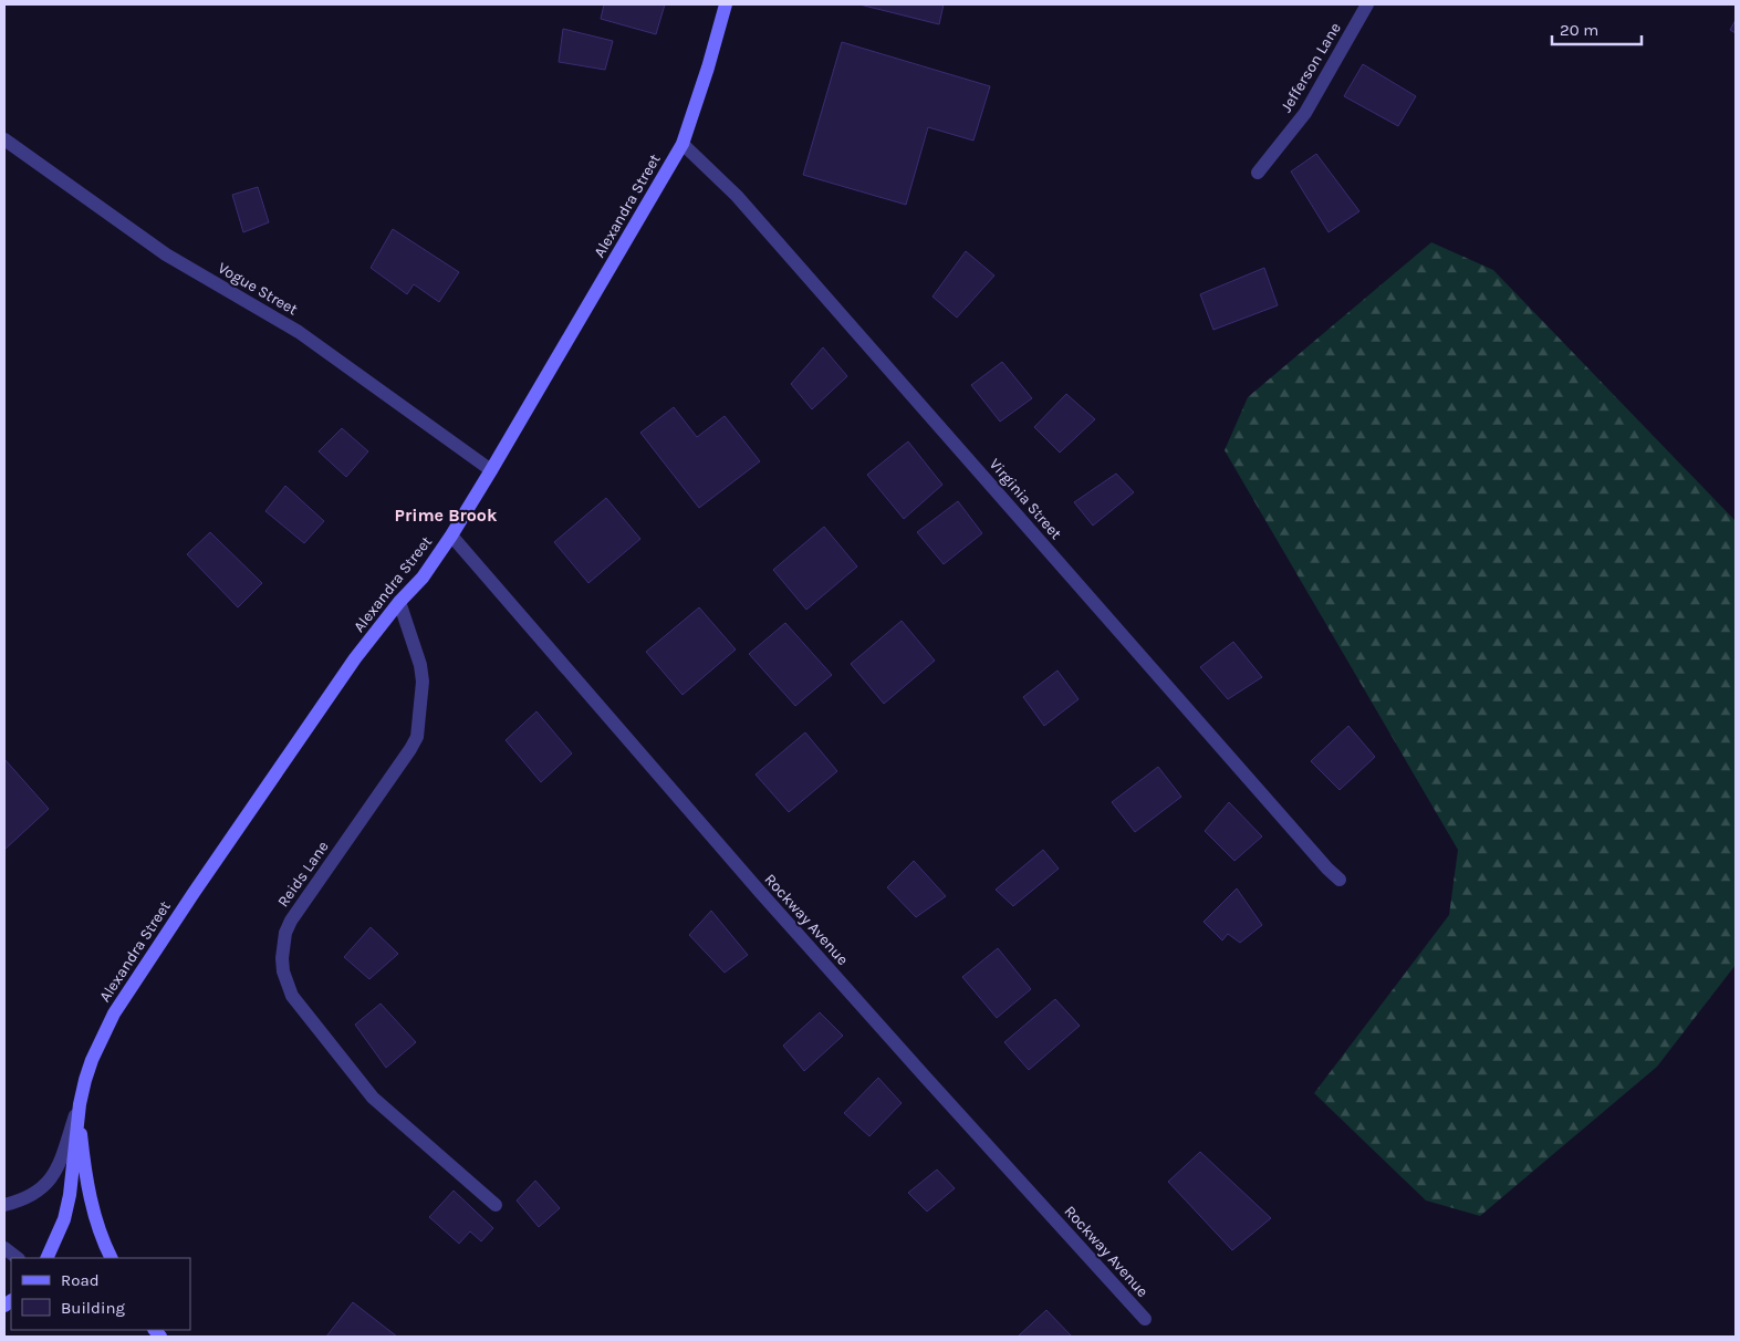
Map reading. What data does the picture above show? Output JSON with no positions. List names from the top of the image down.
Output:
{
  "streets": {
    "main road": ["Alexandra Street"],
    "street": [
      "Jefferson Lane",
      "Vogue Street",
      "Virginia Street",
      "Reids Lane",
      "Rockway Avenue"
    ]
  },
  "crossings": [
    ["Alexandra Street", "Vogue Street"],
    ["Alexandra Street", "Virginia Street"],
    ["Alexandra Street", "Reids Lane"],
    ["Alexandra Street", "Rockway Avenue"]
  ],
  "districts": ["Prime Brook"],
  "legend": ["Road", "Building"],
  "scale_bar": "20 m"
}
